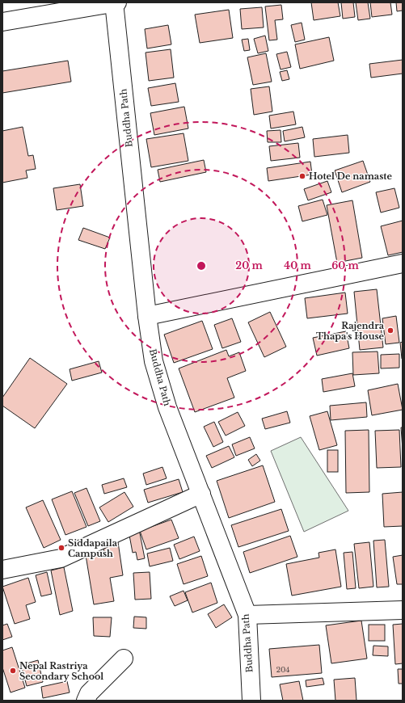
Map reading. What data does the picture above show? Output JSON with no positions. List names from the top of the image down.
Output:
{
  "streets": {
    "street": ["Buddha Path"]
  },
  "places": [
    "Hotel De namaste",
    "Rajendra Thapa's House",
    "Siddapaila Campush",
    "Nepal Rastriya Secondary School"
  ],
  "house_numbers": ["204"],
  "rings": ["20 m", "40 m", "60 m"]
}
